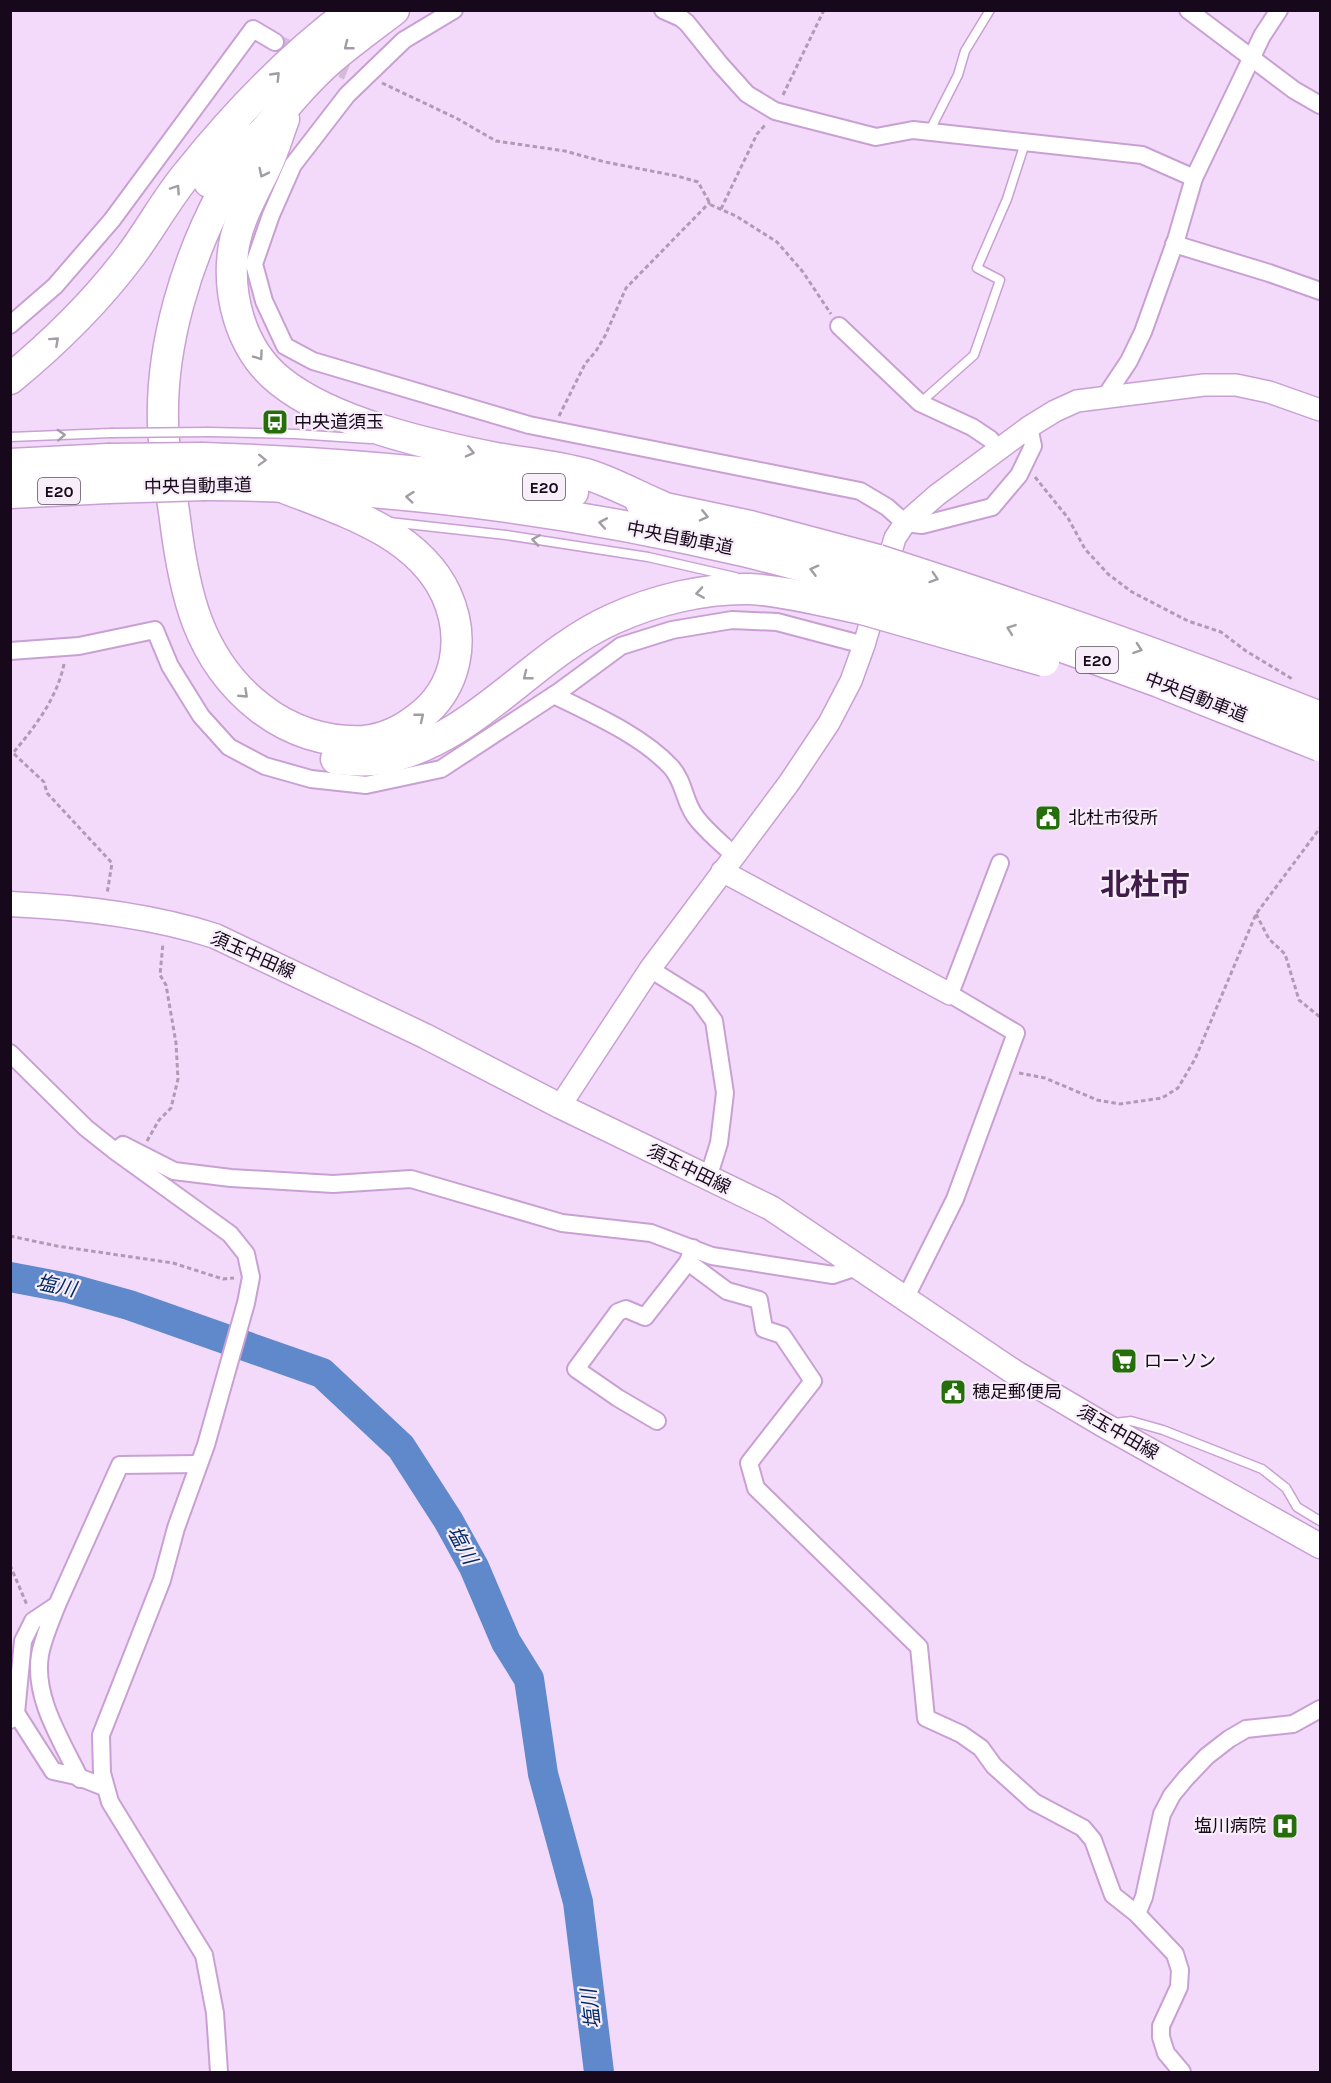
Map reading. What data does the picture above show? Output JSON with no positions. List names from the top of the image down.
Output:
{
  "streets": {
    "highway": ["中央自動車道", "E20"],
    "main road": ["須玉中田線"]
  },
  "districts": ["北杜市"],
  "water": ["塩川"],
  "places": {
    "bus stop": ["中央道須玉"],
    "public building": ["北杜市役所", "穂足郵便局"],
    "supermarket": ["ローソン"],
    "hospital": ["塩川病院"]
  }
}
